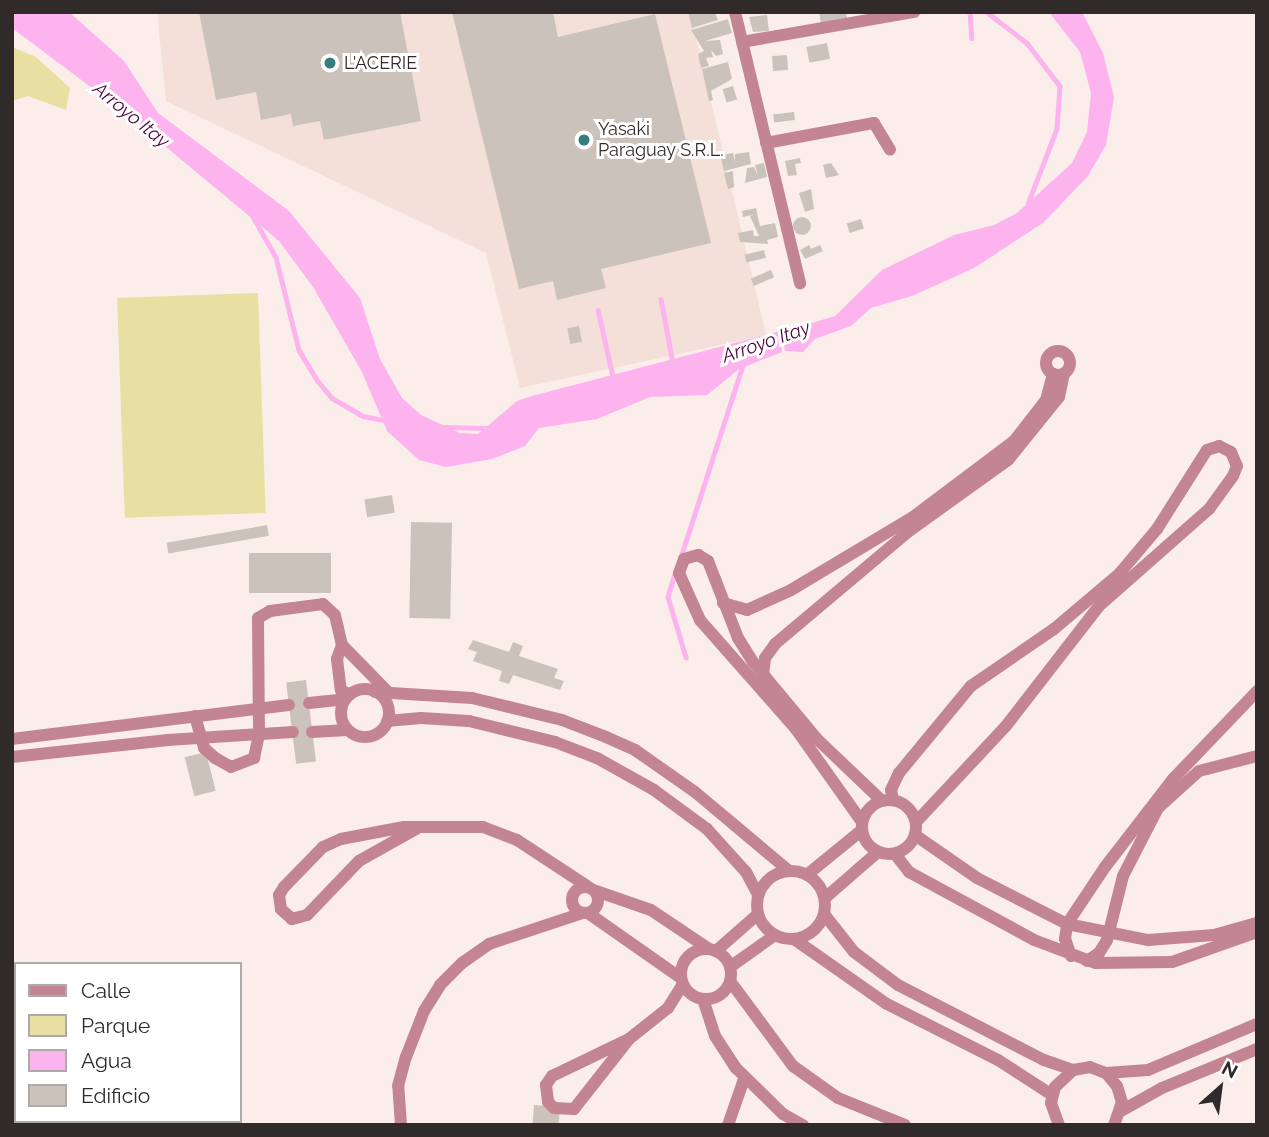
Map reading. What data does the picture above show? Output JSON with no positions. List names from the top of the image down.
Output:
{
  "water": ["Arroyo Itay"],
  "places": ["L'ACERIE", "Yasaki Paraguay S.R.L."],
  "legend": [
    "Calle",
    "Parque",
    "Agua",
    "Edificio"
  ],
  "north": "top right"
}
